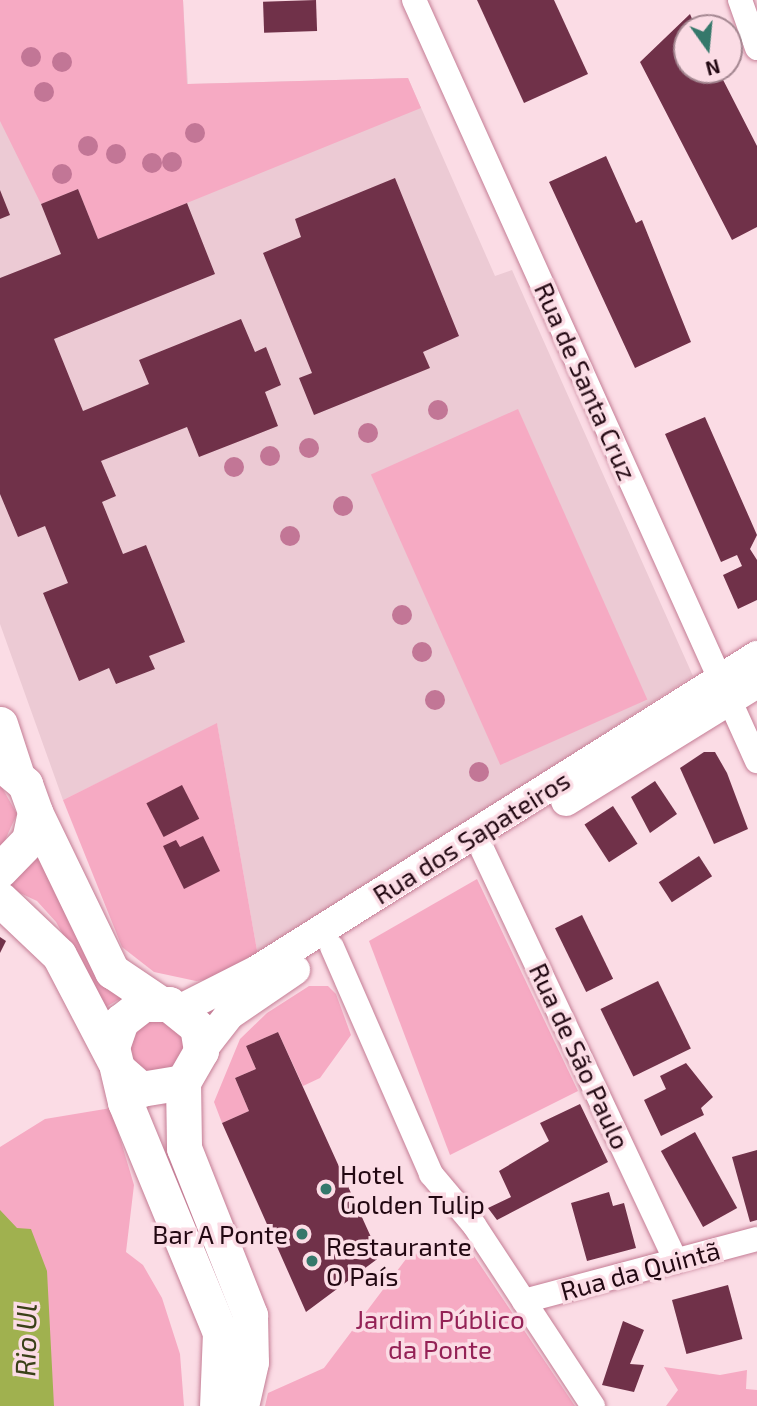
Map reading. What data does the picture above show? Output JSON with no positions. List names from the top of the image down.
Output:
{
  "streets": {
    "street": [
      "Rua de Santa Cruz",
      "Rua dos Sapateiros",
      "Rua de São Paulo",
      "Rua da Quintã"
    ]
  },
  "crossings": [
    ["Rua de Santa Cruz", "Rua dos Sapateiros"],
    ["Rua dos Sapateiros", "Rua de São Paulo"],
    ["Rua de São Paulo", "Rua da Quintã"]
  ],
  "water": ["Rio Ul"],
  "parks": ["Jardim Público da Ponte"],
  "places": ["Hotel Golden Tulip", "Bar A Ponte", "Restaurante O País"],
  "north": "bottom"
}
